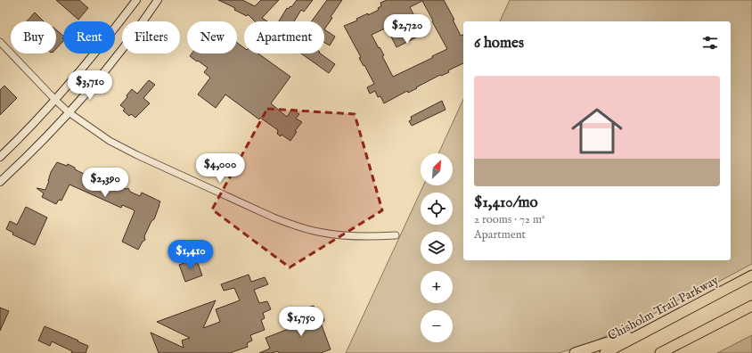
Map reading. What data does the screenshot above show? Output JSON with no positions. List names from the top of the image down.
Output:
{
  "streets": {
    "highway": ["Chisholm Trail Parkway"]
  },
  "north": "top right",
  "page": {
    "price": [
      "$2,720",
      "$3,710",
      "$4,000",
      "$2,390",
      "$1,410",
      "$1,750"
    ],
    "chip": [
      "Buy",
      "Rent",
      "Filters",
      "New",
      "Apartment"
    ],
    "heading": "6 homes",
    "list": [
      {
        "name": "$1,410/mo",
        "note": "2 rooms · 72 m² · Apartment"
      }
    ],
    "map_buttons": ["+", "−"]
  }
}
